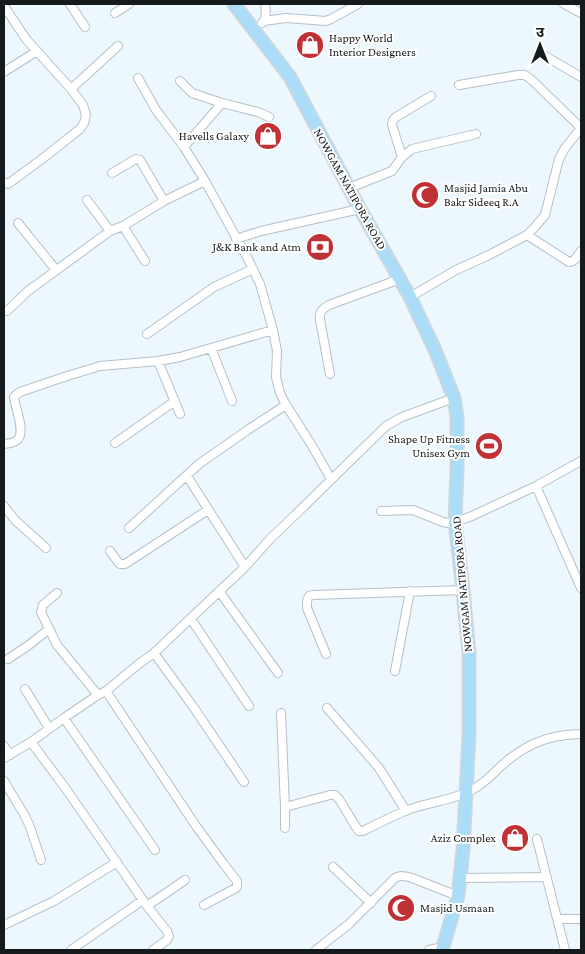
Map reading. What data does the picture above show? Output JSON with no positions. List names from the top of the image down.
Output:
{
  "streets": {
    "main road": ["NOWGAM NATIPORA ROAD"]
  },
  "places": {
    "shop": ["Happy World Interior Designers", "Havells Galaxy", "Aziz Complex"],
    "mosque": ["Masjid Jamia Abu Bakr Sideeq R.A", "Masjid Usmaan"],
    "bank": ["J&K Bank and Atm"],
    "sports": ["Shape Up Fitness Unisex Gym"]
  },
  "north": "top"
}
